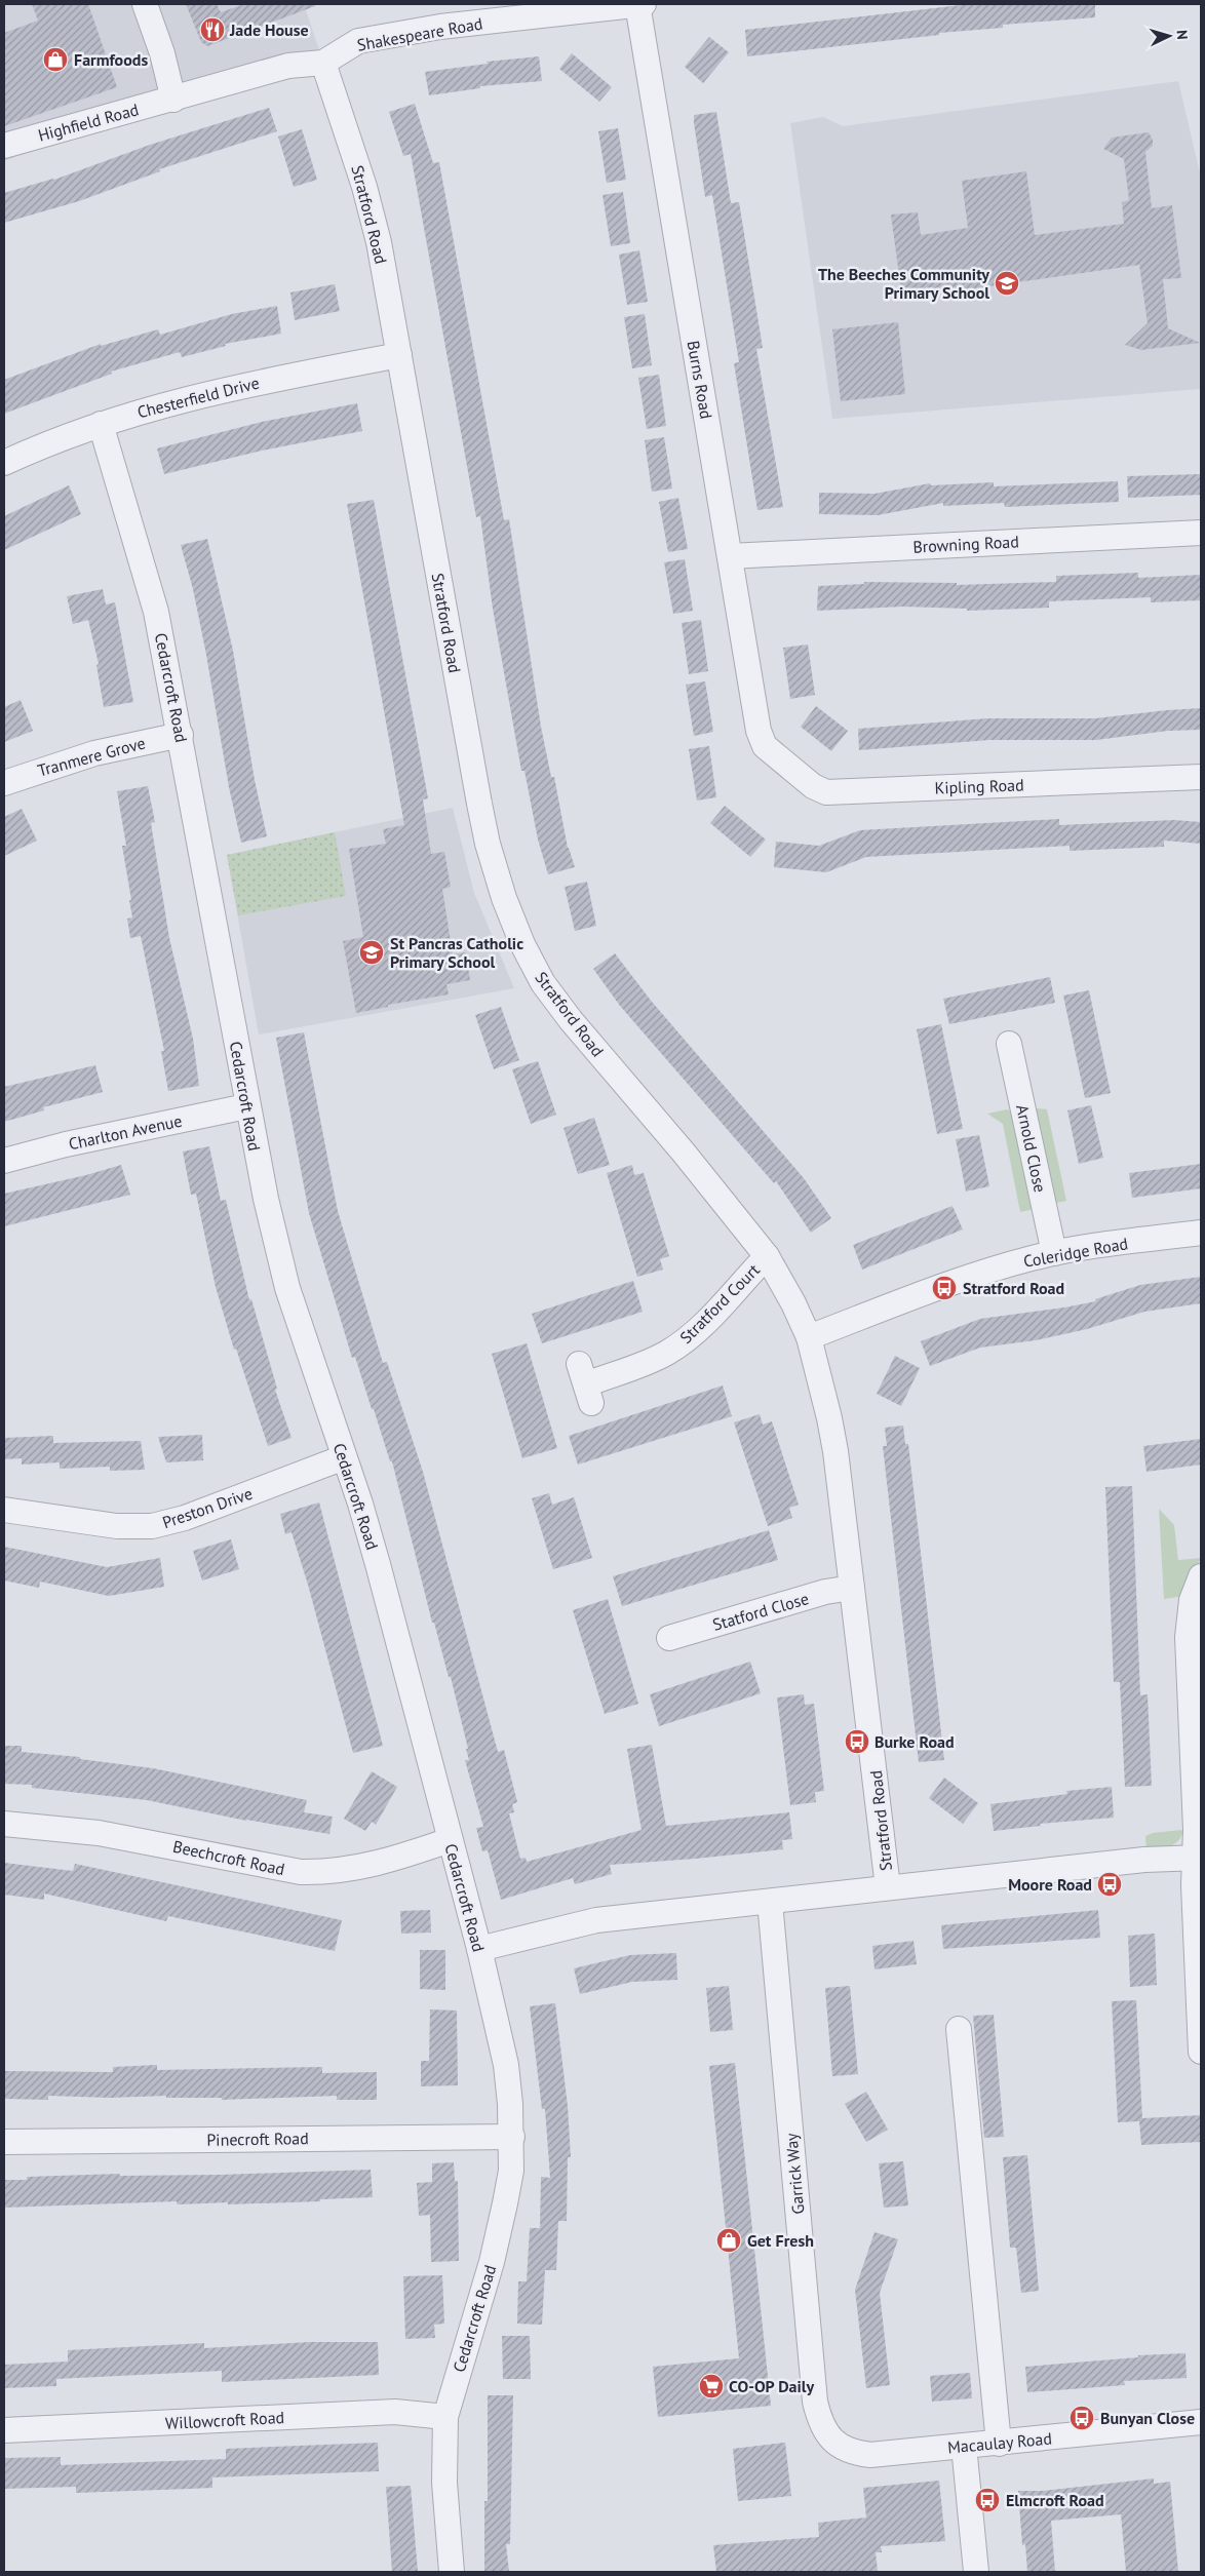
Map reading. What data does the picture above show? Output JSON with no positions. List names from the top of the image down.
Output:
{
  "streets": {
    "street": [
      "Shakespeare Road",
      "Highfield Road",
      "Stratford Road",
      "Burns Road",
      "Chesterfield Drive",
      "Browning Road",
      "Cedarcroft Road",
      "Tranmere Grove",
      "Kipling Road",
      "Charlton Avenue",
      "Arnold Close",
      "Coleridge Road",
      "Stratford Court",
      "Preston Drive",
      "Statford Close",
      "Beechcroft Road",
      "Pinecroft Road",
      "Garrick Way",
      "Willowcroft Road",
      "Macaulay Road"
    ]
  },
  "crossings": [
    ["Shakespeare Road", "Highfield Road"],
    ["Shakespeare Road", "Stratford Road"],
    ["Shakespeare Road", "Burns Road"],
    ["Stratford Road", "Chesterfield Drive"],
    ["Stratford Road", "Coleridge Road"],
    ["Stratford Road", "Stratford Court"],
    ["Stratford Road", "Statford Close"],
    ["Burns Road", "Browning Road"],
    ["Burns Road", "Kipling Road"],
    ["Chesterfield Drive", "Cedarcroft Road"],
    ["Cedarcroft Road", "Tranmere Grove"],
    ["Cedarcroft Road", "Charlton Avenue"],
    ["Cedarcroft Road", "Preston Drive"],
    ["Cedarcroft Road", "Beechcroft Road"],
    ["Cedarcroft Road", "Pinecroft Road"],
    ["Cedarcroft Road", "Willowcroft Road"],
    ["Arnold Close", "Coleridge Road"],
    ["Garrick Way", "Macaulay Road"]
  ],
  "places": {
    "restaurant": ["Jade House"],
    "shop": ["Farmfoods", "Get Fresh"],
    "school or university": ["The Beeches Community Primary School", "St Pancras Catholic Primary School"],
    "bus stop": [
      "Stratford Road",
      "Burke Road",
      "Moore Road",
      "Bunyan Close",
      "Elmcroft Road"
    ],
    "supermarket": ["CO-OP Daily"]
  },
  "north": "right"
}
